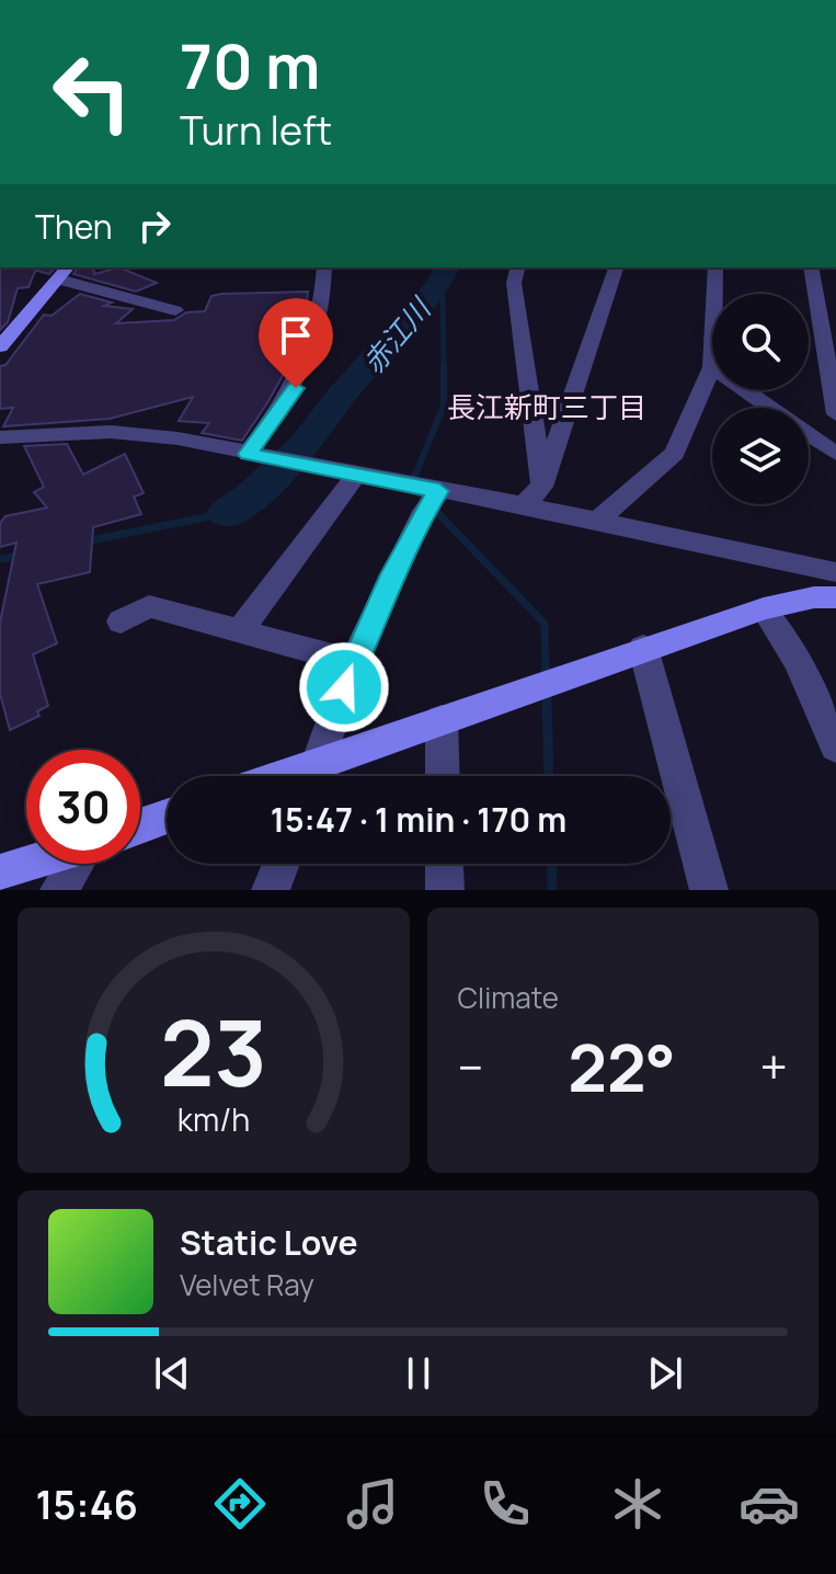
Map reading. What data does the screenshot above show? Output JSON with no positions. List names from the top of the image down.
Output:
{
  "districts": ["長江新町三丁目"],
  "water": ["赤江川"],
  "page": {
    "turn": ["70 m", "Turn left"],
    "then": "Then",
    "limit": "30",
    "trip": "15:47 · 1 min · 170 m",
    "tile": "Climate",
    "heat": ["−", "22°", "+"],
    "song": ["Static Love", "Velvet Ray"],
    "tabs": "15:46",
    "gauge": ["23", "km/h"]
  }
}
